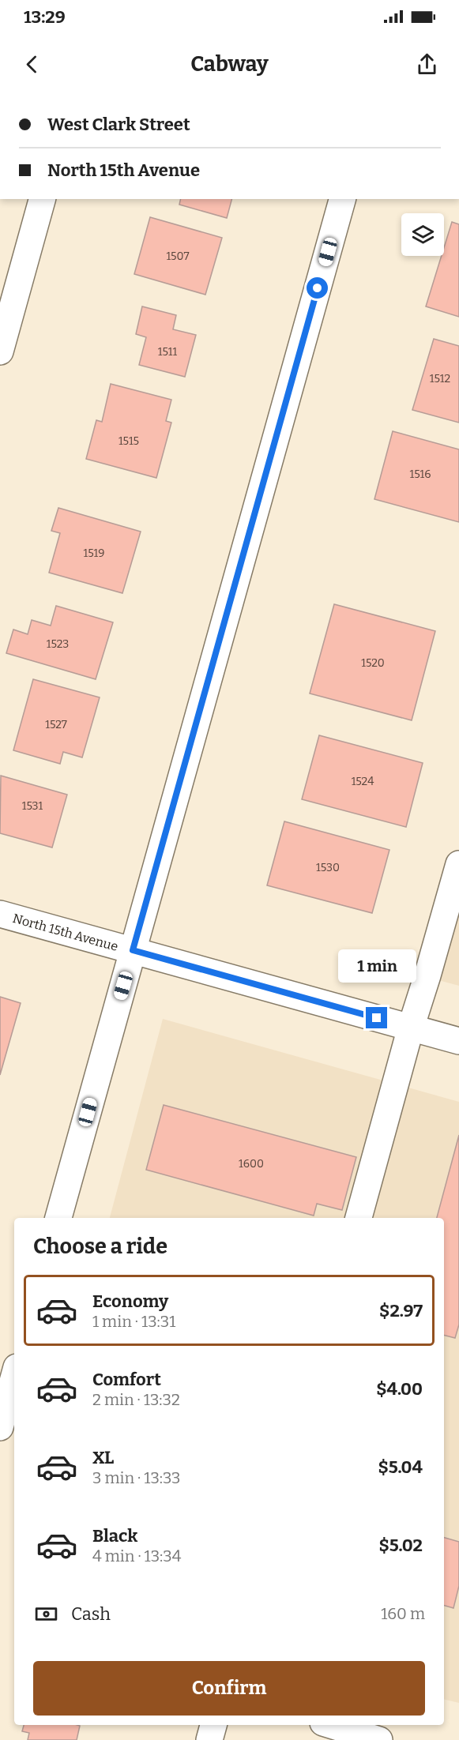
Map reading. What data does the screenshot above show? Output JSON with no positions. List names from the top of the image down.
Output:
{
  "streets": {
    "street": ["North 15th Avenue"]
  },
  "house_numbers": [
    "1507",
    "1511",
    "1512",
    "1515",
    "1516",
    "1519",
    "1523",
    "1520",
    "1527",
    "1524",
    "1531",
    "1530",
    "1600"
  ],
  "page": {
    "status": "13:29",
    "header": "Cabway",
    "banner": ["West Clark Street", "North 15th Avenue"],
    "bubble": "1 min",
    "heading": "Choose a ride",
    "list": [
      {
        "name": "Economy",
        "note": "1 min · 13:31",
        "value": "$2.97"
      },
      {
        "name": "Comfort",
        "note": "2 min · 13:32",
        "value": "$4.00"
      },
      {
        "name": "XL",
        "note": "3 min · 13:33",
        "value": "$5.04"
      },
      {
        "name": "Black",
        "note": "4 min · 13:34",
        "value": "$5.02"
      }
    ],
    "pay": ["Cash", "160 m"],
    "buttons": "Confirm"
  }
}
